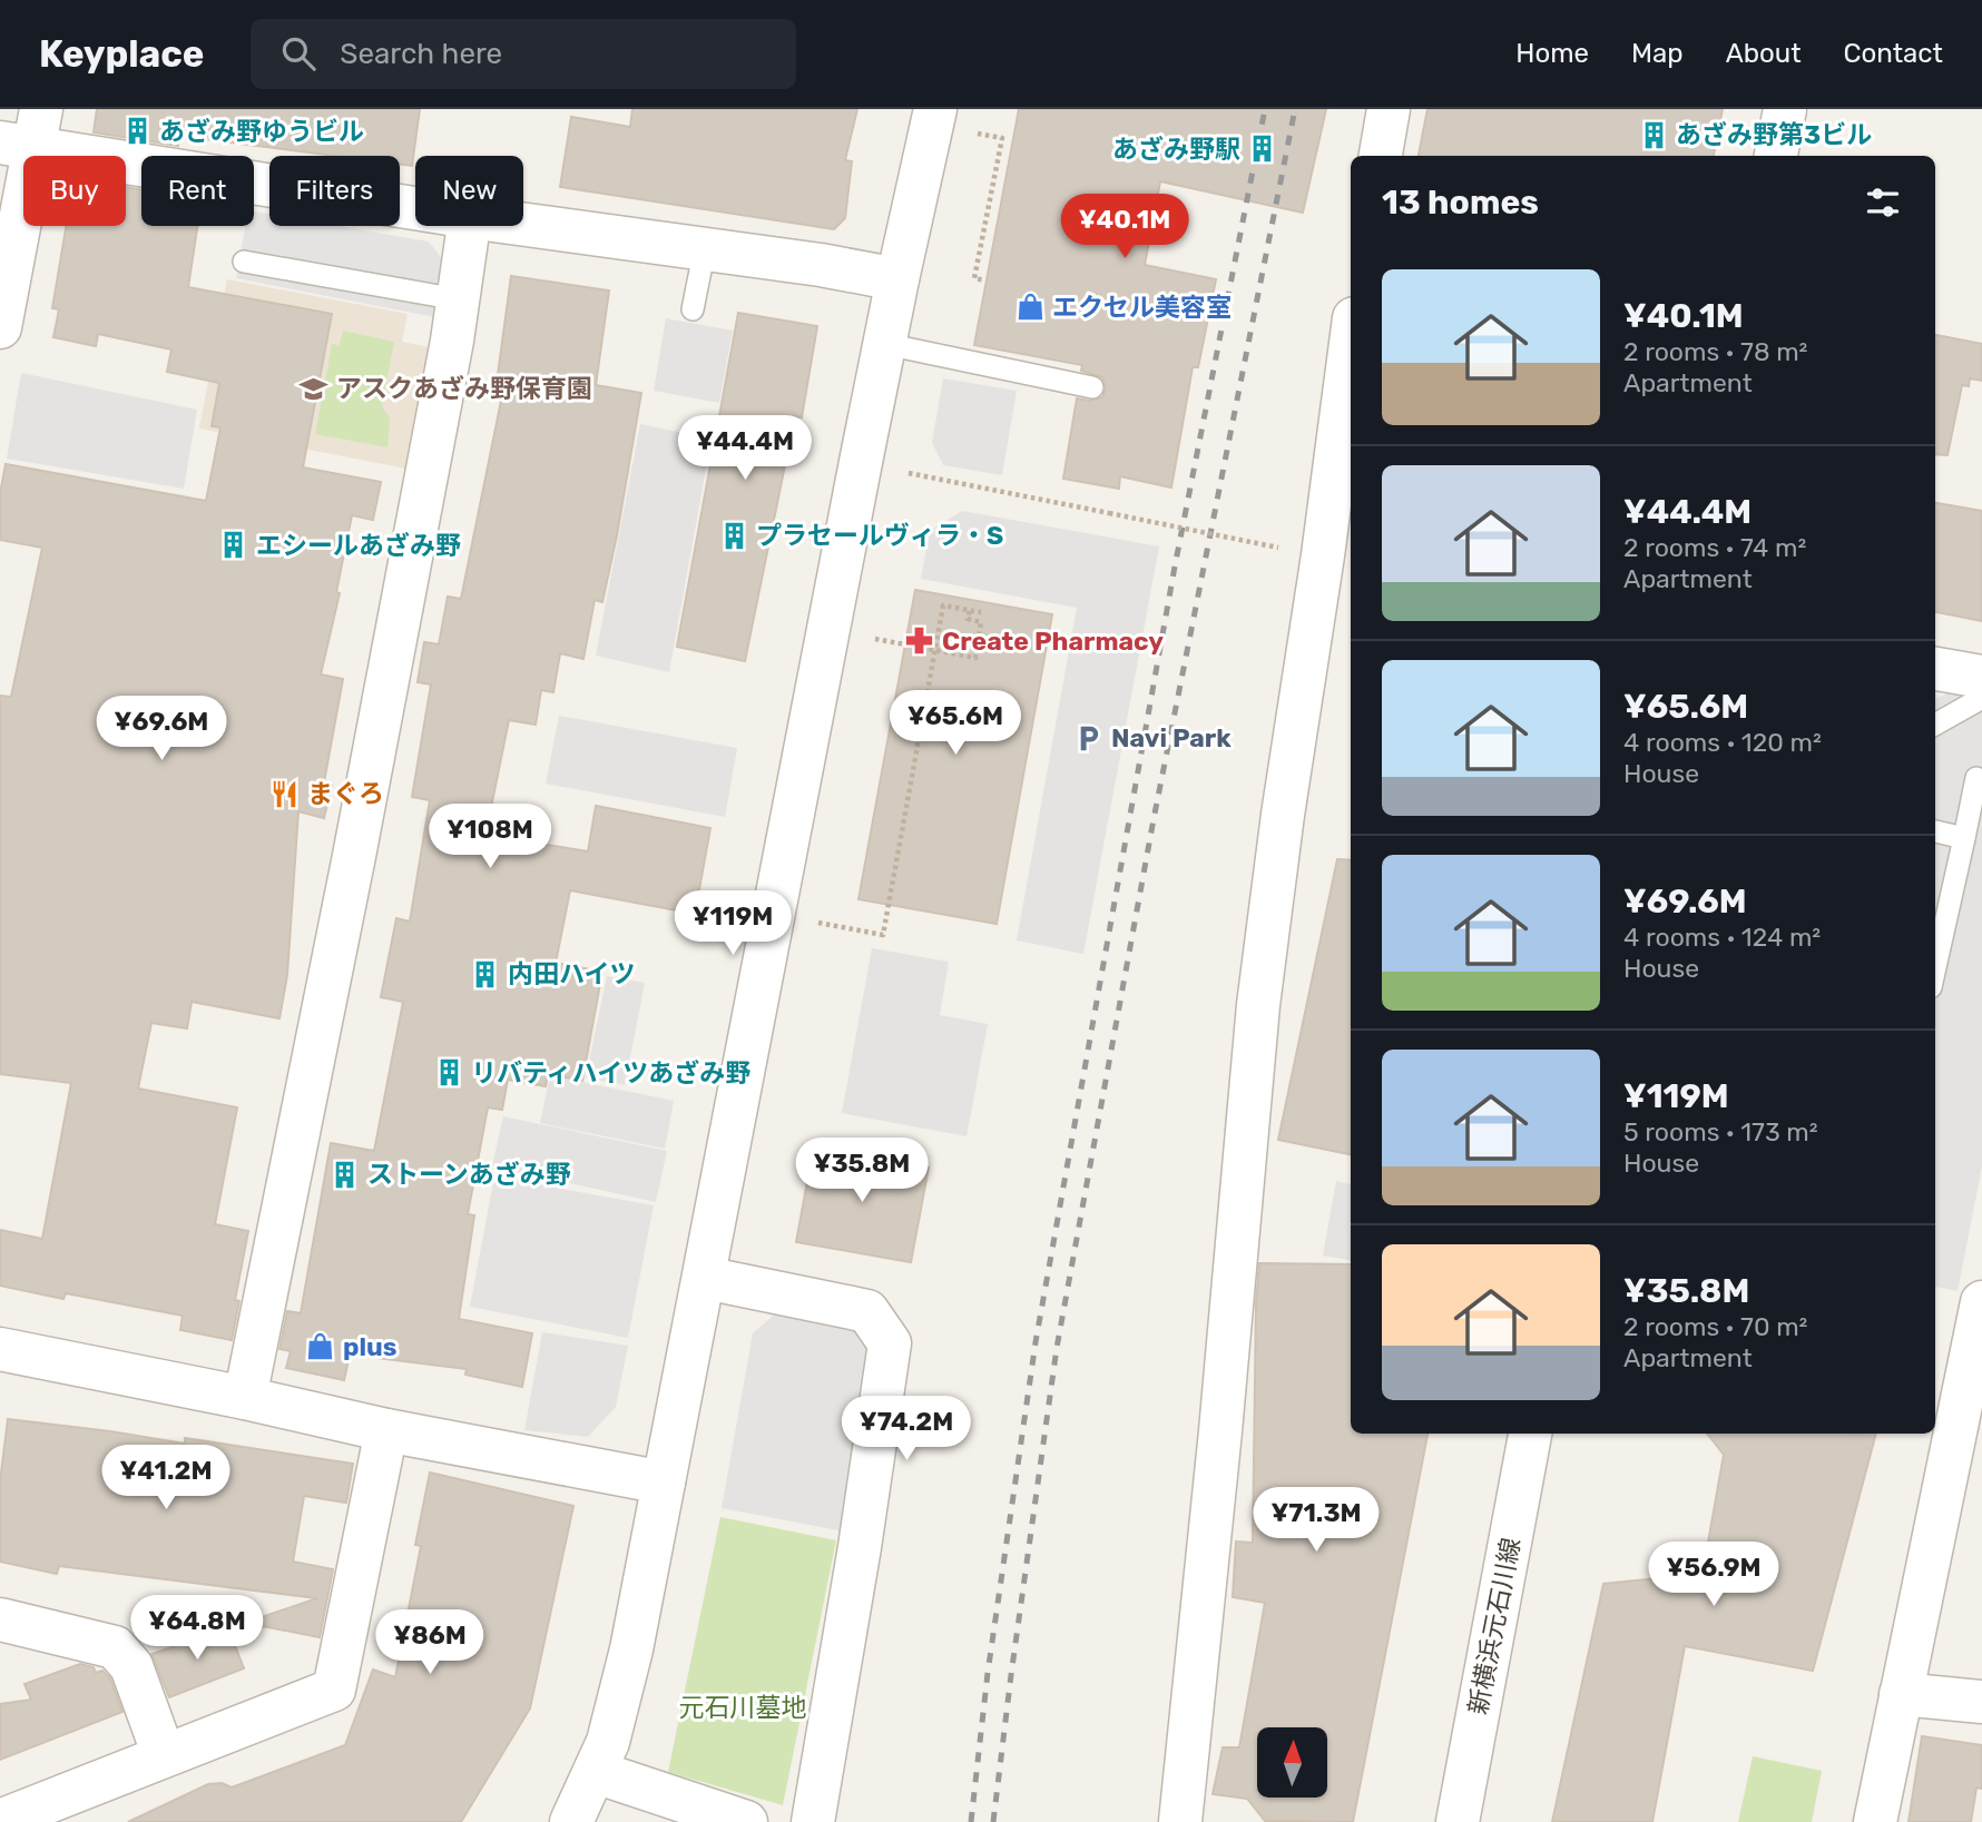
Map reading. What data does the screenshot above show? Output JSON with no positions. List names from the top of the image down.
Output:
{
  "streets": {
    "street": ["新横浜元石川線"]
  },
  "parks": ["元石川墓地"],
  "places": {
    "building": [
      "あざみ野ゆうビル",
      "あざみ野第3ビル",
      "あざみ野駅",
      "プラセールヴィラ・S",
      "エシールあざみ野",
      "内田ハイツ",
      "リバティハイツあざみ野",
      "ストーンあざみ野"
    ],
    "shop": ["エクセル美容室", "plus"],
    "school or university": ["アスクあざみ野保育園"],
    "pharmacy": ["Create Pharmacy"],
    "parking": ["Navi Park"],
    "restaurant": ["まぐろ"]
  },
  "north": "top",
  "page": {
    "header": "Keyplace",
    "search": "Search here",
    "nav": [
      "Home",
      "Map",
      "About",
      "Contact"
    ],
    "chip": [
      "Buy",
      "Rent",
      "Filters",
      "New"
    ],
    "heading": "13 homes",
    "price": [
      "¥40.1M",
      "¥44.4M",
      "¥65.6M",
      "¥69.6M",
      "¥108M",
      "¥119M",
      "¥35.8M",
      "¥74.2M",
      "¥41.2M",
      "¥71.3M",
      "¥56.9M",
      "¥64.8M",
      "¥86M"
    ],
    "list": [
      {
        "name": "¥40.1M",
        "note": "2 rooms · 78 m² · Apartment"
      },
      {
        "name": "¥44.4M",
        "note": "2 rooms · 74 m² · Apartment"
      },
      {
        "name": "¥65.6M",
        "note": "4 rooms · 120 m² · House"
      },
      {
        "name": "¥69.6M",
        "note": "4 rooms · 124 m² · House"
      },
      {
        "name": "¥119M",
        "note": "5 rooms · 173 m² · House"
      },
      {
        "name": "¥35.8M",
        "note": "2 rooms · 70 m² · Apartment"
      }
    ]
  }
}
